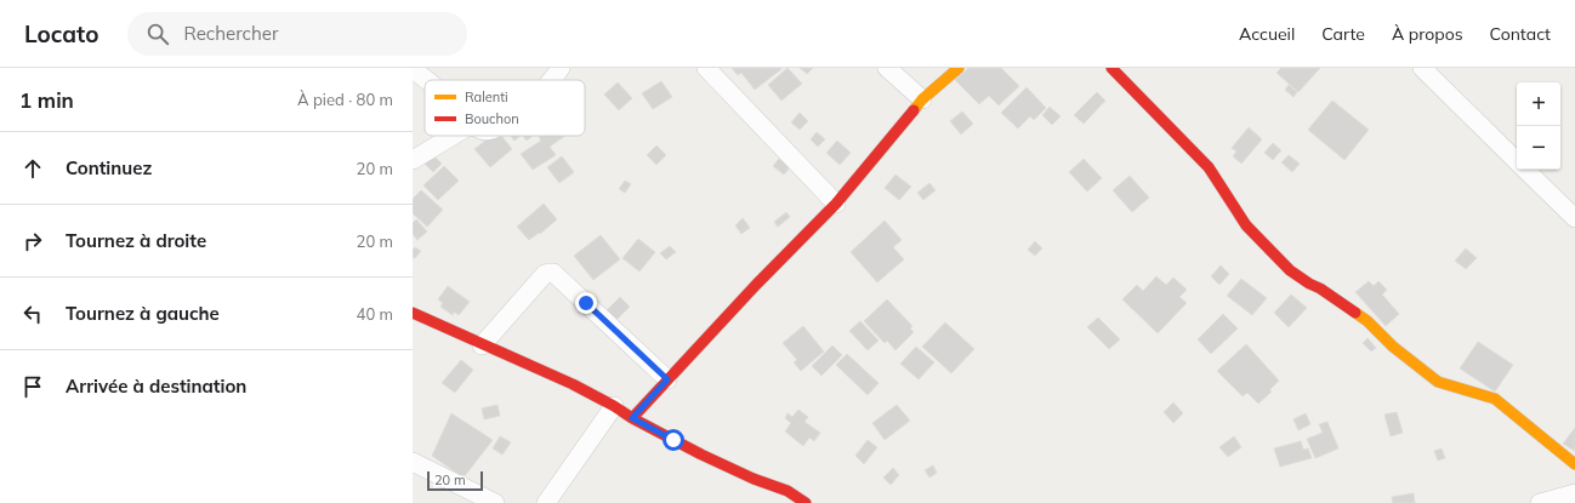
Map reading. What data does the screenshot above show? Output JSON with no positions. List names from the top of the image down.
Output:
{
  "legend": ["Ralenti", "Bouchon"],
  "scale_bar": "20 m",
  "page": {
    "header": "Locato",
    "search": "Rechercher",
    "nav": [
      "Accueil",
      "Carte",
      "À propos",
      "Contact"
    ],
    "heading": ["1 min", "À pied · 80 m"],
    "map_buttons": ["+", "−"],
    "list": [
      ["Continuez", "20 m"],
      ["Tournez à droite", "20 m"],
      ["Tournez à gauche", "40 m"],
      "Arrivée à destination"
    ],
    "scale": "20 m"
  }
}
